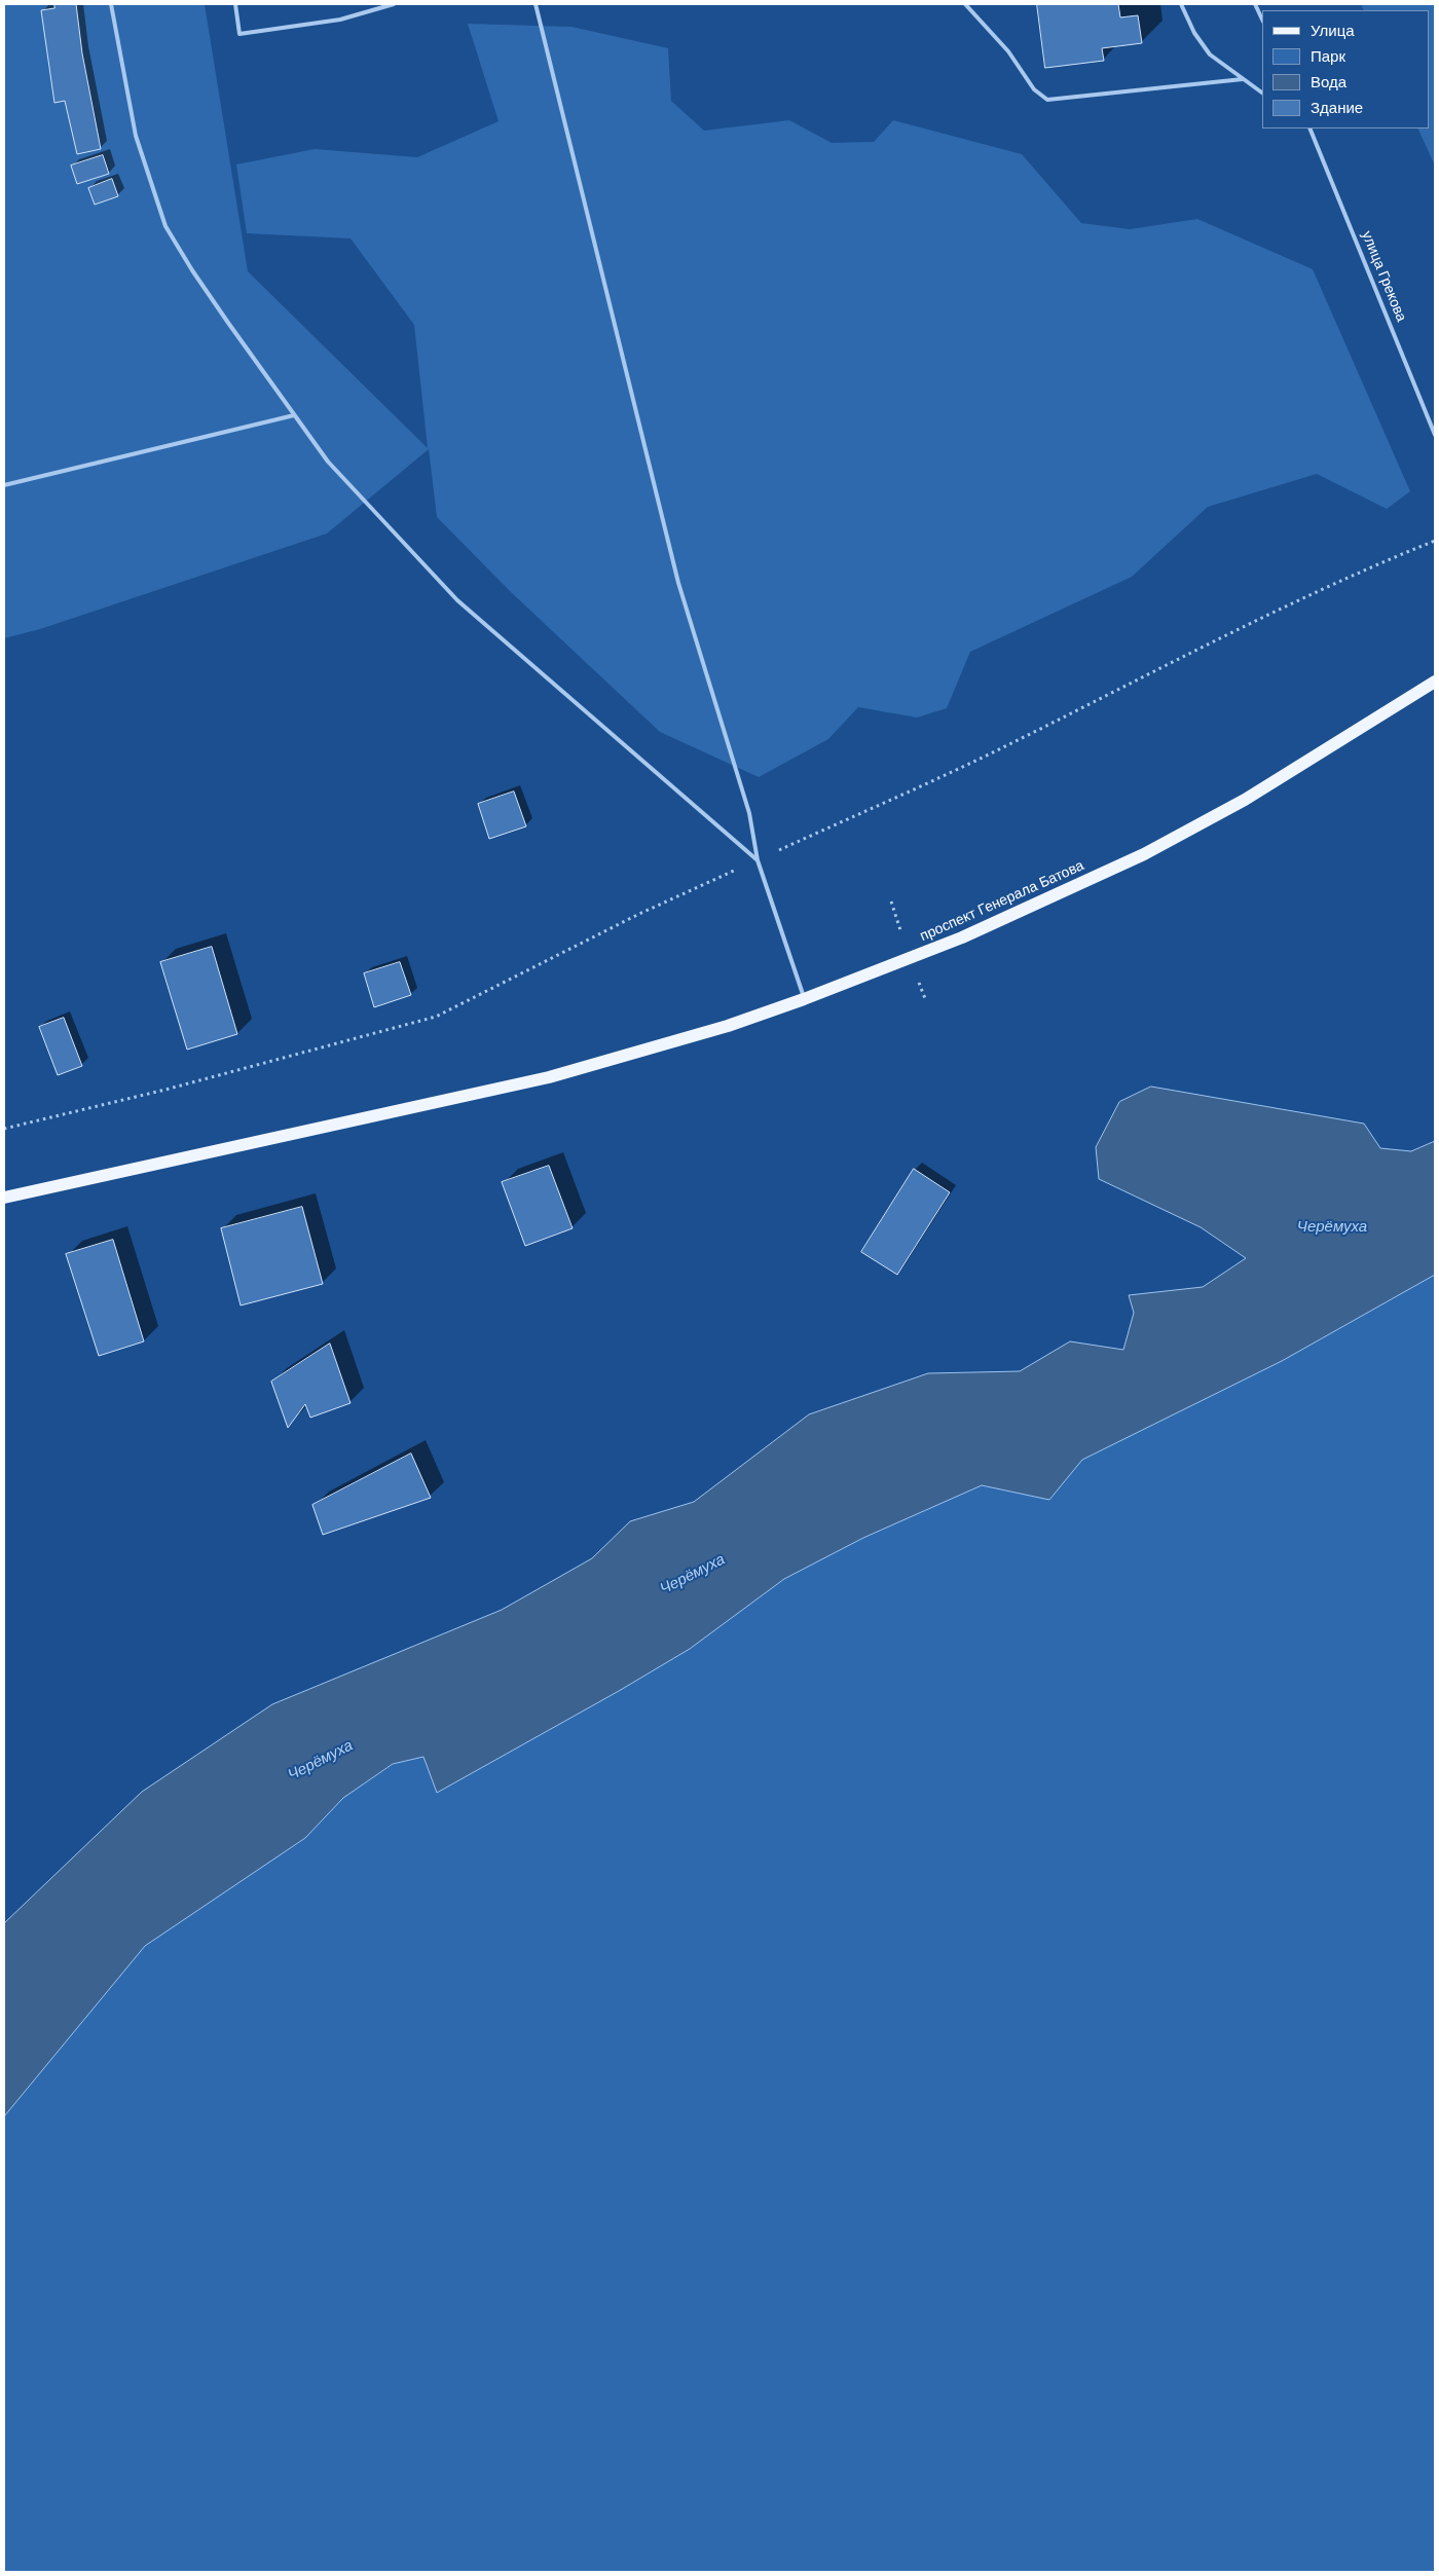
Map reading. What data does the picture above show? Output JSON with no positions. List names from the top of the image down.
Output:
{
  "streets": {
    "main road": ["проспект Генерала Батова"],
    "lane": ["улица Грекова"]
  },
  "water": ["Черёмуха"],
  "legend": [
    "Улица",
    "Парк",
    "Вода",
    "Здание"
  ]
}
